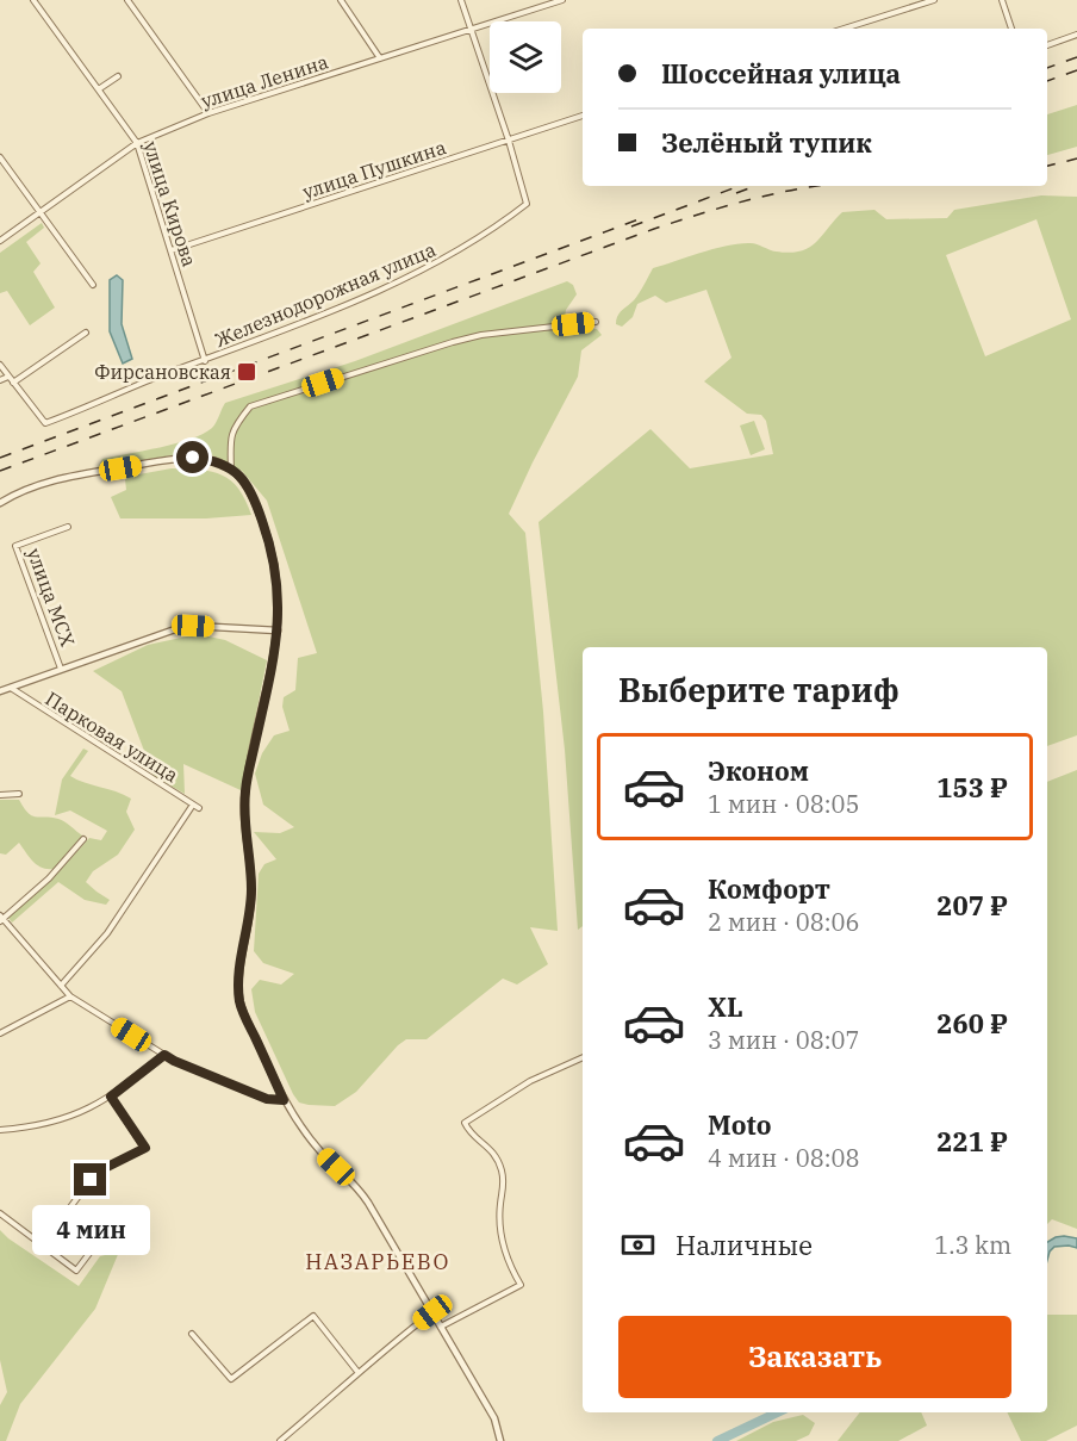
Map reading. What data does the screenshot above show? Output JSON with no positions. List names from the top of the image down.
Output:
{
  "streets": {
    "street": [
      "улица Ленина",
      "улица Пушкина",
      "улица Кирова",
      "Железнодорожная улица",
      "улица МСХ",
      "Парковая улица"
    ]
  },
  "crossings": [
    ["улица Ленина", "улица Кирова"],
    ["улица Пушкина", "улица Кирова"],
    ["улица Пушкина", "Железнодорожная улица"],
    ["улица Кирова", "Железнодорожная улица"]
  ],
  "districts": ["НАЗАРЬЕВО"],
  "places": {
    "transit": ["Фирсановская"]
  },
  "page": {
    "banner": ["Шоссейная улица", "Зелёный тупик"],
    "heading": "Выберите тариф",
    "list": [
      {
        "name": "Эконом",
        "note": "1 мин · 08:05",
        "value": "153 ₽"
      },
      {
        "name": "Комфорт",
        "note": "2 мин · 08:06",
        "value": "207 ₽"
      },
      {
        "name": "XL",
        "note": "3 мин · 08:07",
        "value": "260 ₽"
      },
      {
        "name": "Moto",
        "note": "4 мин · 08:08",
        "value": "221 ₽"
      }
    ],
    "bubble": "4 мин",
    "pay": ["Наличные", "1.3 km"],
    "buttons": "Заказать"
  }
}
